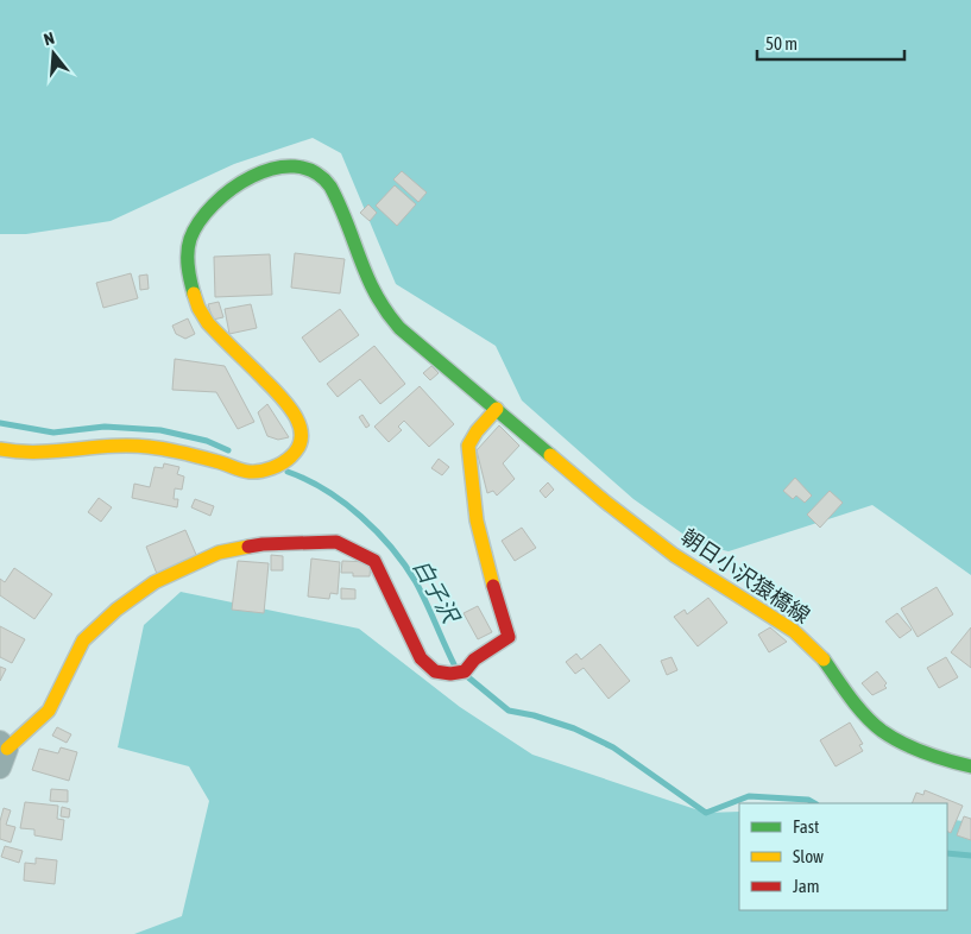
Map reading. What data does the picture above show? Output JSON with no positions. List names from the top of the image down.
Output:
{
  "streets": {
    "main road": ["朝日小沢猿橋線"]
  },
  "water": ["白子沢"],
  "legend": ["Fast", "Slow", "Jam"],
  "scale_bar": "50 m",
  "north": "top"
}
